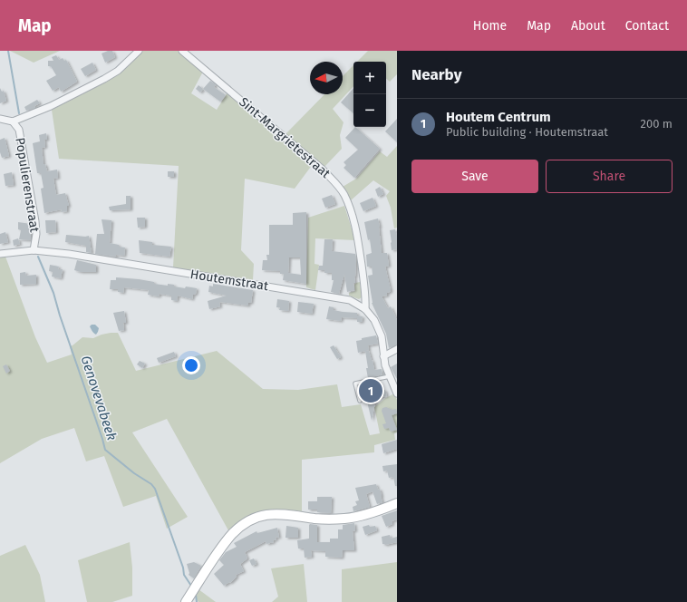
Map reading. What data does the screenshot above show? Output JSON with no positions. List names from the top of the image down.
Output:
{
  "streets": {
    "street": ["Sint-Margrietestraat", "Populierenstraat", "Houtemstraat"]
  },
  "crossings": [
    ["Sint-Margrietestraat", "Houtemstraat"],
    ["Populierenstraat", "Houtemstraat"]
  ],
  "water": ["Genovevabeek"],
  "north": "left",
  "page": {
    "header": "Map",
    "nav": [
      "Home",
      "Map",
      "About",
      "Contact"
    ],
    "heading": "Nearby",
    "map_buttons": ["+", "−"],
    "list": [
      {
        "mark": "1",
        "name": "Houtem Centrum",
        "note": "Public building · Houtemstraat",
        "value": "200 m"
      }
    ],
    "buttons": ["Save", "Share"],
    "pins": "1"
  }
}
